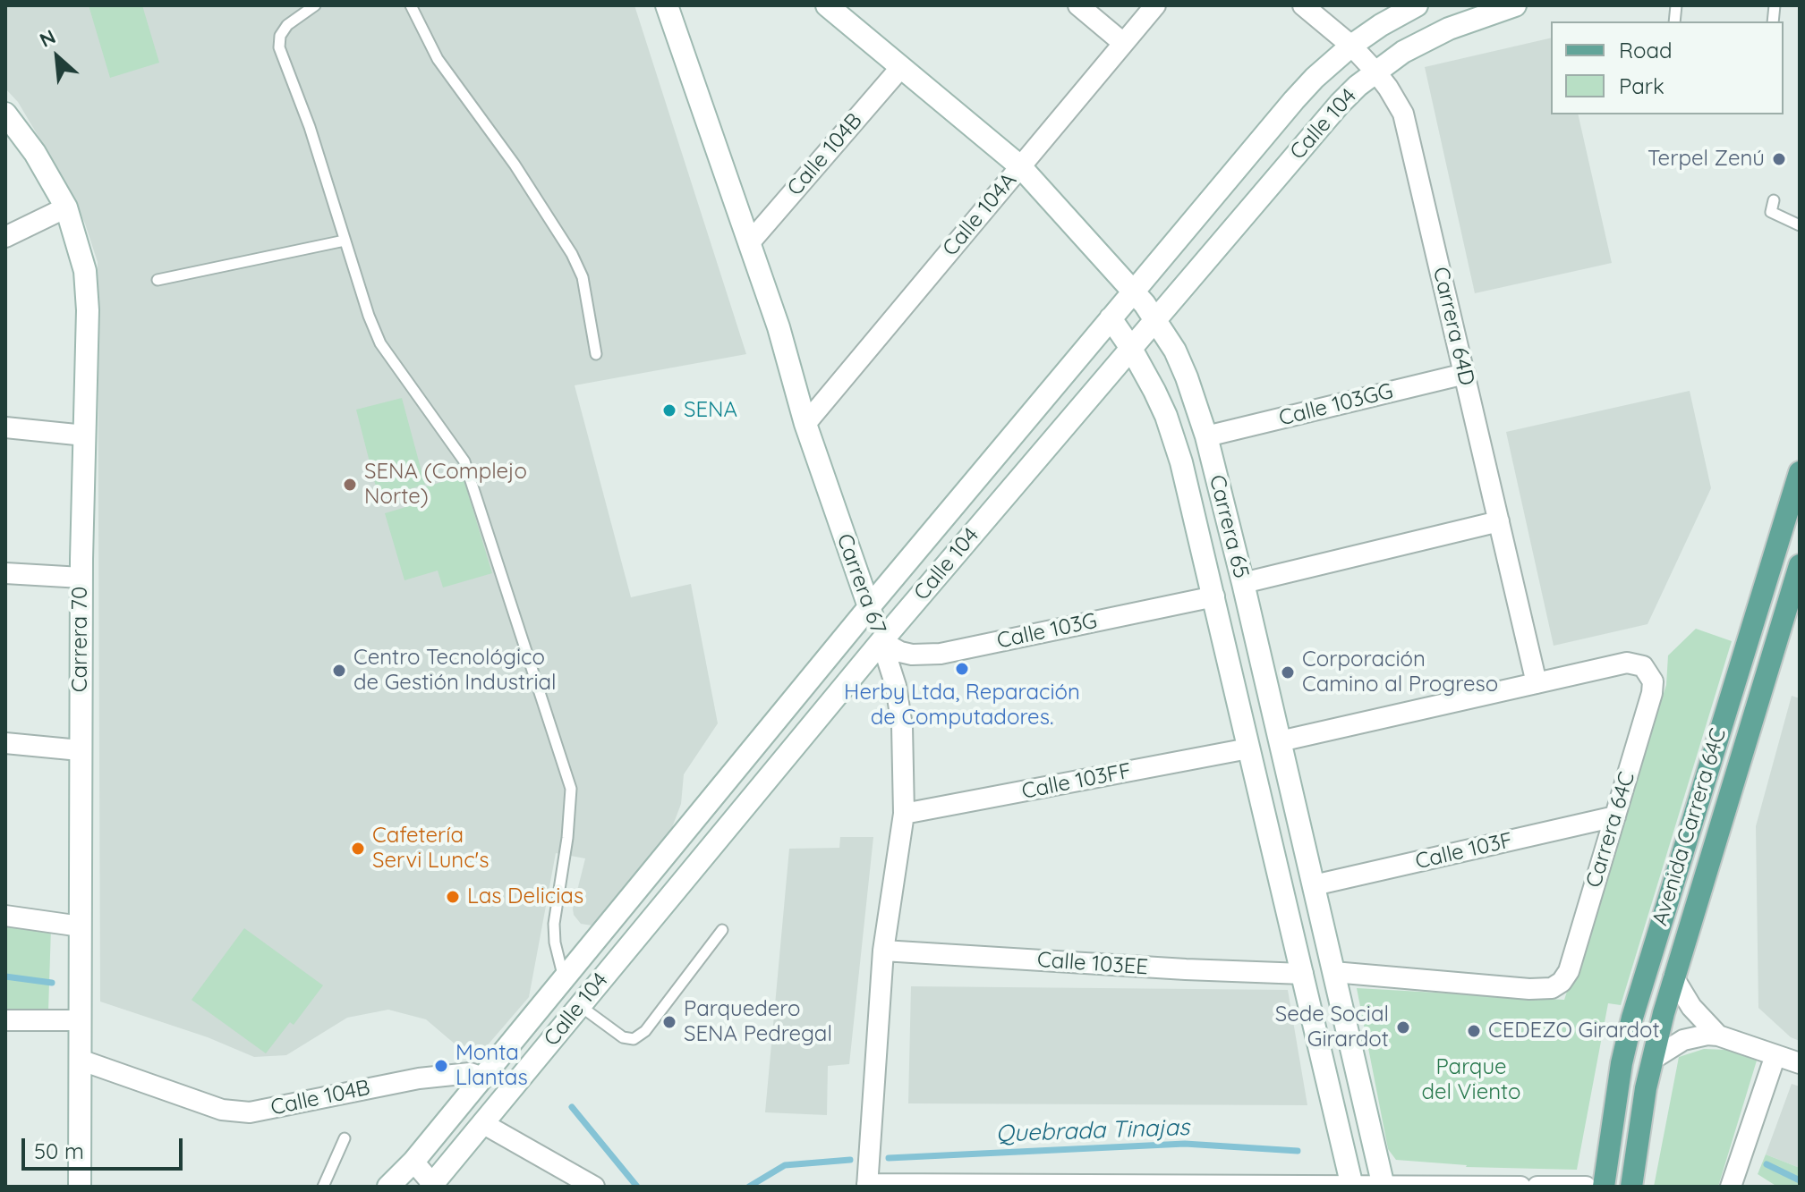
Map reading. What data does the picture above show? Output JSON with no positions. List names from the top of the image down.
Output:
{
  "streets": {
    "main road": [
      "Calle 104",
      "Carrera 65",
      "Carrera 67",
      "Carrera 70",
      "Avenida Carrera 64C"
    ],
    "street": [
      "Calle 104B",
      "Calle 104A",
      "Carrera 64D",
      "Calle 103GG",
      "Calle 103G",
      "Calle 103FF",
      "Carrera 64C",
      "Calle 103F",
      "Calle 103EE"
    ]
  },
  "crossings": [
    ["Calle 104", "Calle 104B"],
    ["Calle 104", "Carrera 64D"],
    ["Calle 104", "Carrera 65"],
    ["Calle 104", "Carrera 67"],
    ["Calle 104", "Calle 103G"],
    ["Calle 104B", "Carrera 65"],
    ["Calle 104B", "Carrera 67"],
    ["Calle 104B", "Carrera 70"],
    ["Calle 104A", "Carrera 65"],
    ["Calle 104A", "Carrera 67"],
    ["Carrera 64D", "Calle 103GG"],
    ["Carrera 64D", "Carrera 64C"],
    ["Calle 103GG", "Carrera 65"],
    ["Carrera 65", "Calle 103G"],
    ["Carrera 65", "Calle 103FF"],
    ["Carrera 65", "Carrera 64C"],
    ["Carrera 65", "Calle 103F"],
    ["Carrera 65", "Calle 103EE"],
    ["Carrera 67", "Calle 103G"],
    ["Carrera 67", "Calle 103FF"],
    ["Carrera 67", "Calle 103EE"],
    ["Carrera 64C", "Calle 103F"]
  ],
  "water": ["Quebrada Tinajas"],
  "parks": ["Parque del Viento"],
  "places": [
    "Terpel Zenú",
    "SENA",
    "SENA (Complejo Norte)",
    "Herby Ltda, Reparación de Computadores.",
    "Centro Tecnológico de Gestión Industrial",
    "Corporación Camino al Progreso",
    "Cafetería Servi Lunc's",
    "Las Delicias",
    "Parquedero SENA Pedregal",
    "Sede Social Girardot",
    "CEDEZO Girardot",
    "Monta Llantas"
  ],
  "legend": ["Road", "Park"],
  "scale_bar": "50 m",
  "north": "top left"
}
